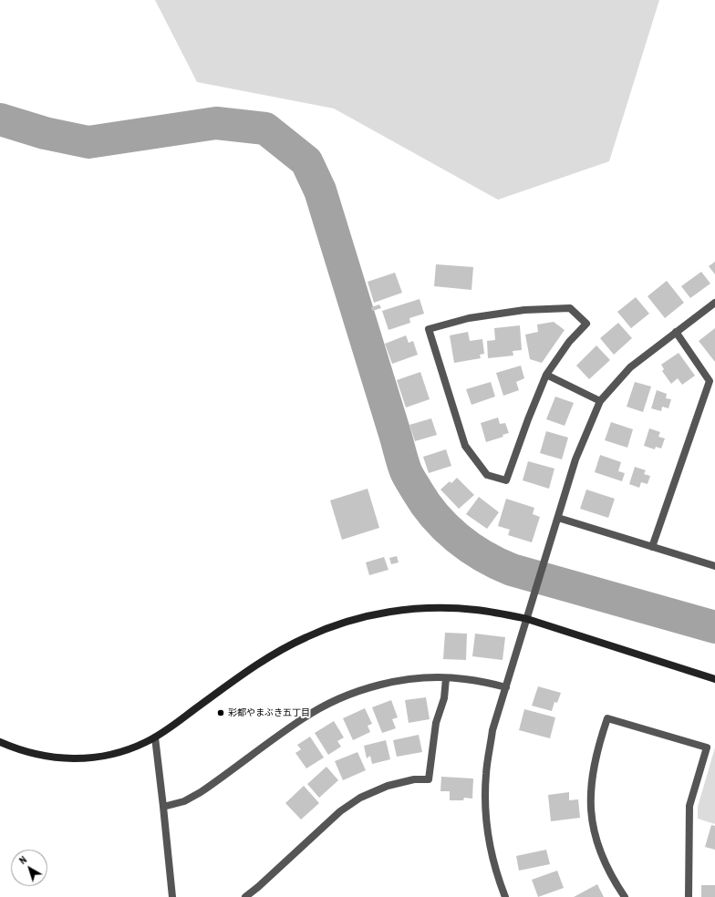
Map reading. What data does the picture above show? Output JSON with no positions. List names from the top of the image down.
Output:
{
  "places": ["彩都やまぶき五丁目"],
  "north": "top left"
}
